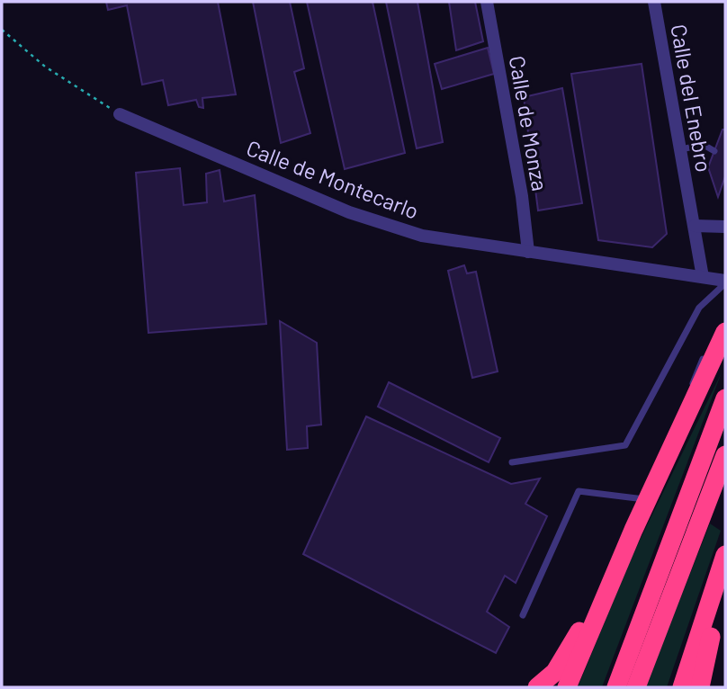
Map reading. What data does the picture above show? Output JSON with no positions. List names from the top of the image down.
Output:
{
  "streets": {
    "street": ["Calle del Enebro", "Calle de Monza", "Calle de Montecarlo"]
  },
  "crossings": [
    ["Calle del Enebro", "Calle de Montecarlo"],
    ["Calle de Monza", "Calle de Montecarlo"]
  ]
}
